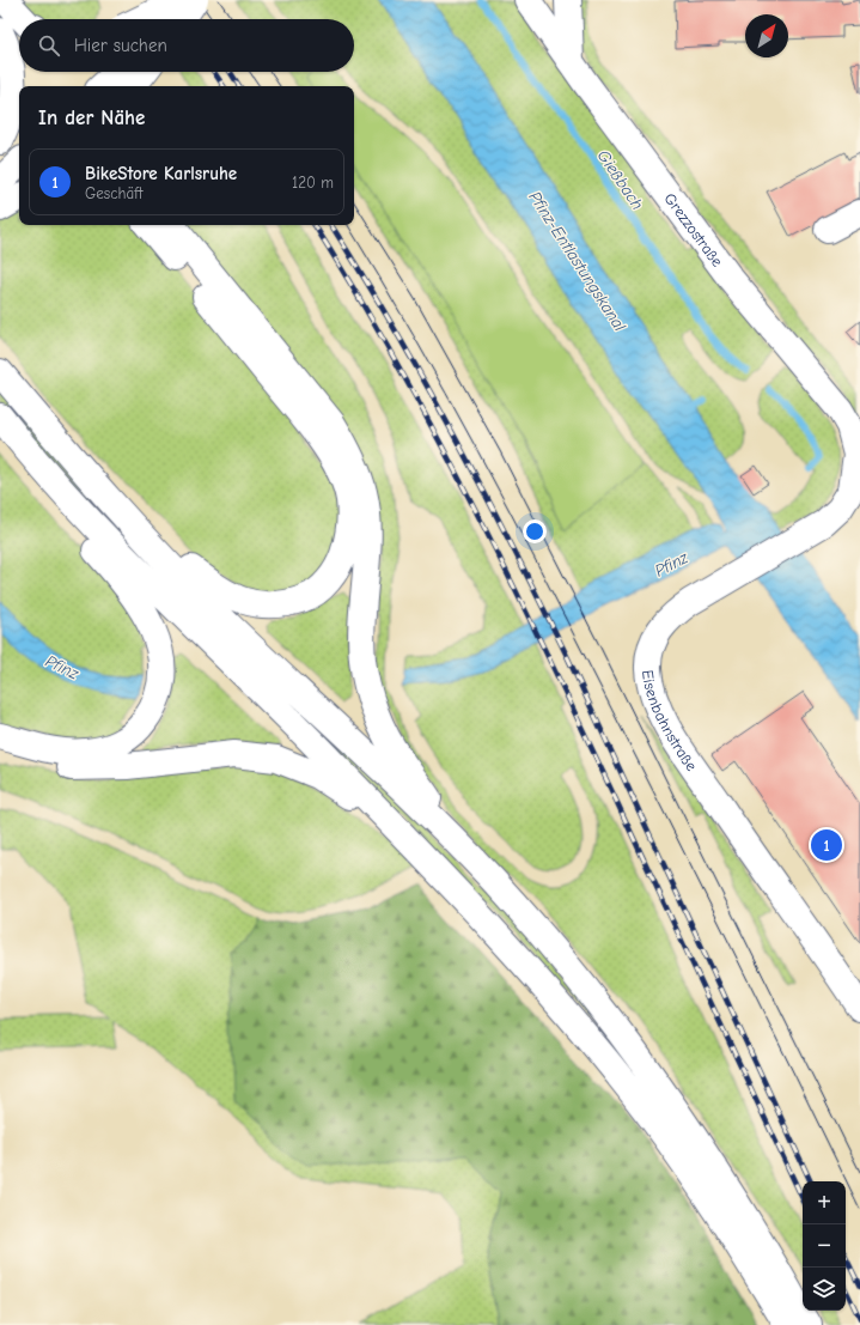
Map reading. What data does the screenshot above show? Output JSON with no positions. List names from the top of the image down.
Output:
{
  "streets": {
    "main road": ["Grezzostraße", "Eisenbahnstraße"]
  },
  "crossings": [
    ["Grezzostraße", "Eisenbahnstraße"]
  ],
  "water": ["Gießbach", "Pfinz-Entlastungskanal", "Pfinz"],
  "north": "top right",
  "page": {
    "search": "Hier suchen",
    "heading": "In der Nähe",
    "list": [
      {
        "mark": "1",
        "name": "BikeStore Karlsruhe",
        "note": "Geschäft",
        "value": "120 m"
      }
    ],
    "pins": "1",
    "map_buttons": ["+", "−"]
  }
}
